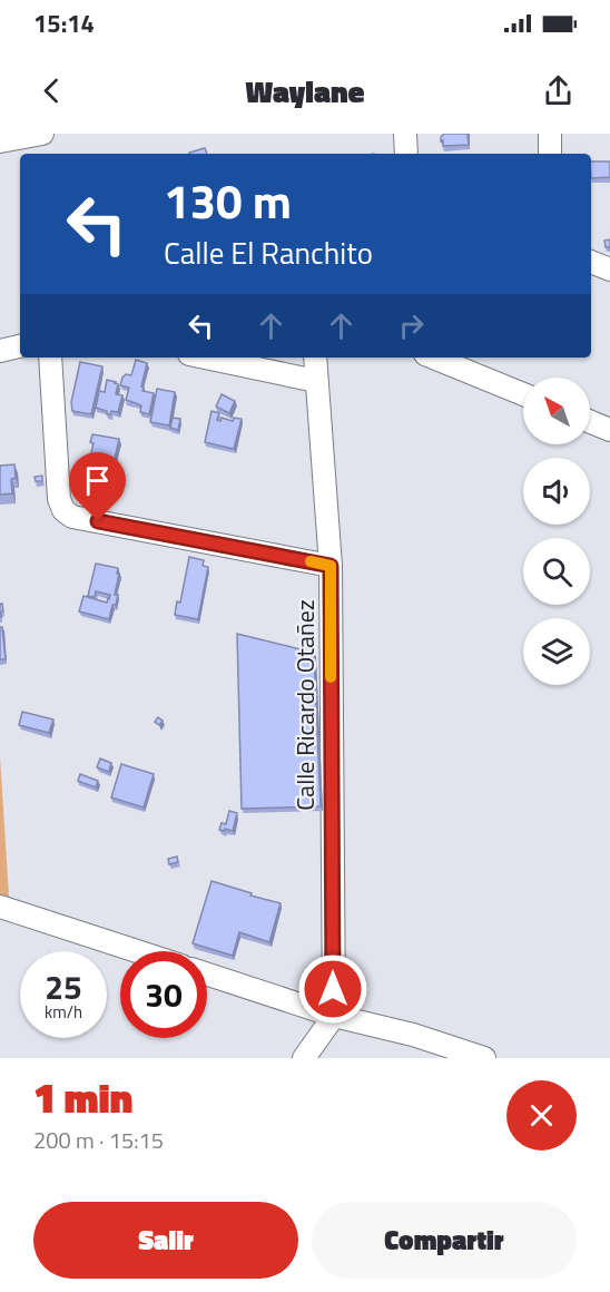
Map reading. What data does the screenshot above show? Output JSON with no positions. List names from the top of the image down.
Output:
{
  "streets": {
    "street": ["Calle Ricardo Otañez"]
  },
  "north": "top left",
  "page": {
    "status": "15:14",
    "header": "Waylane",
    "turn": ["130 m", "Calle El Ranchito"],
    "speed": "25 km/h",
    "limit": "30",
    "heading": ["1 min", "200 m · 15:15"],
    "buttons": ["Salir", "Compartir"]
  }
}
